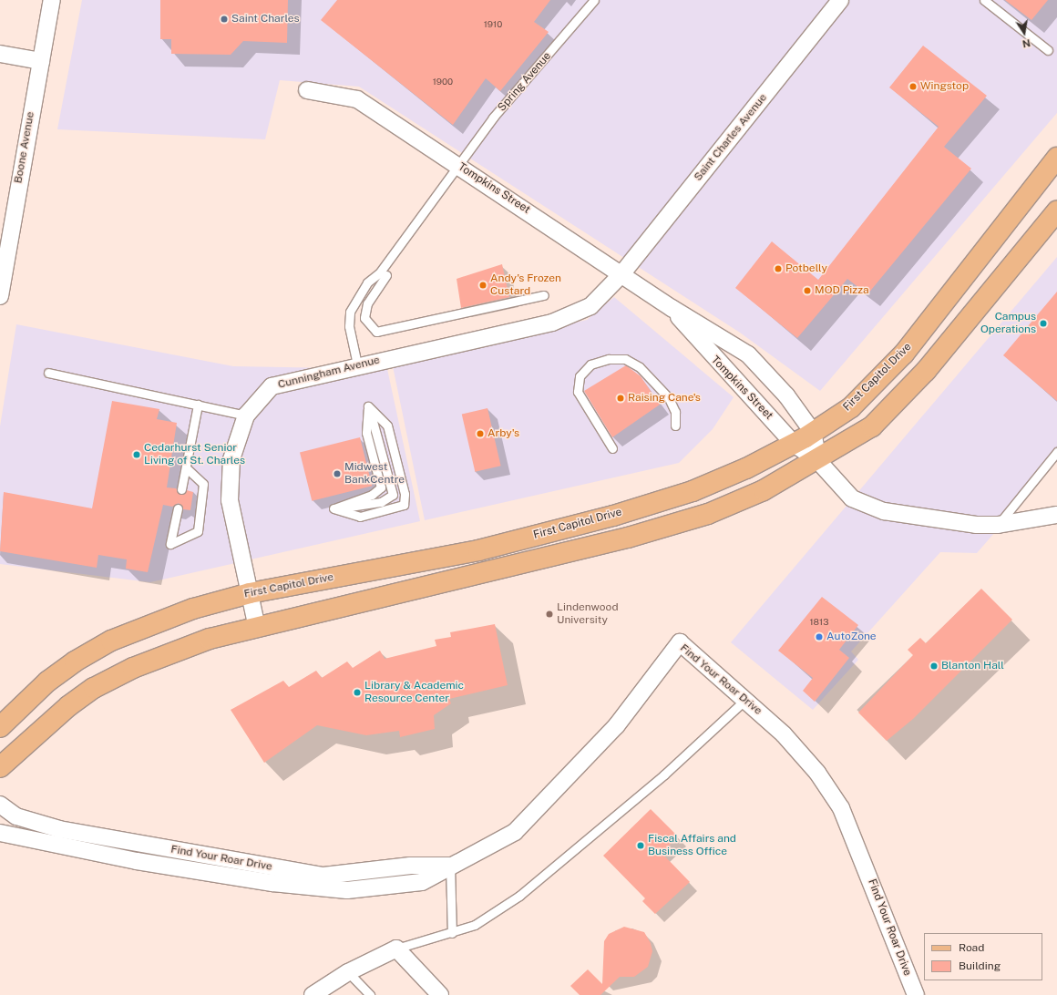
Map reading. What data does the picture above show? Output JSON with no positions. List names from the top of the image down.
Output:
{
  "streets": {
    "main road": ["First Capitol Drive"],
    "street": [
      "Saint Charles Avenue",
      "Boone Avenue",
      "Tompkins Street",
      "Cunningham Avenue",
      "Find Your Roar Drive"
    ],
    "lane": ["Spring Avenue"]
  },
  "crossings": [
    ["Spring Avenue", "Tompkins Street"],
    ["Spring Avenue", "Cunningham Avenue"],
    ["Saint Charles Avenue", "Tompkins Street"],
    ["Saint Charles Avenue", "Cunningham Avenue"],
    ["Tompkins Street", "Cunningham Avenue"],
    ["Tompkins Street", "First Capitol Drive"],
    ["Cunningham Avenue", "First Capitol Drive"]
  ],
  "places": [
    "Saint Charles",
    "Wingstop",
    "Potbelly",
    "Andy's Frozen Custard",
    "MOD Pizza",
    "Campus Operations",
    "Raising Cane's",
    "Arby's",
    "Cedarhurst Senior Living of St. Charles",
    "Midwest BankCentre",
    "Lindenwood University",
    "AutoZone",
    "Blanton Hall",
    "Library & Academic Resource Center",
    "Fiscal Affairs and Business Office"
  ],
  "house_numbers": ["1910", "1900", "1813"],
  "legend": ["Road", "Building"],
  "north": "bottom"
}
